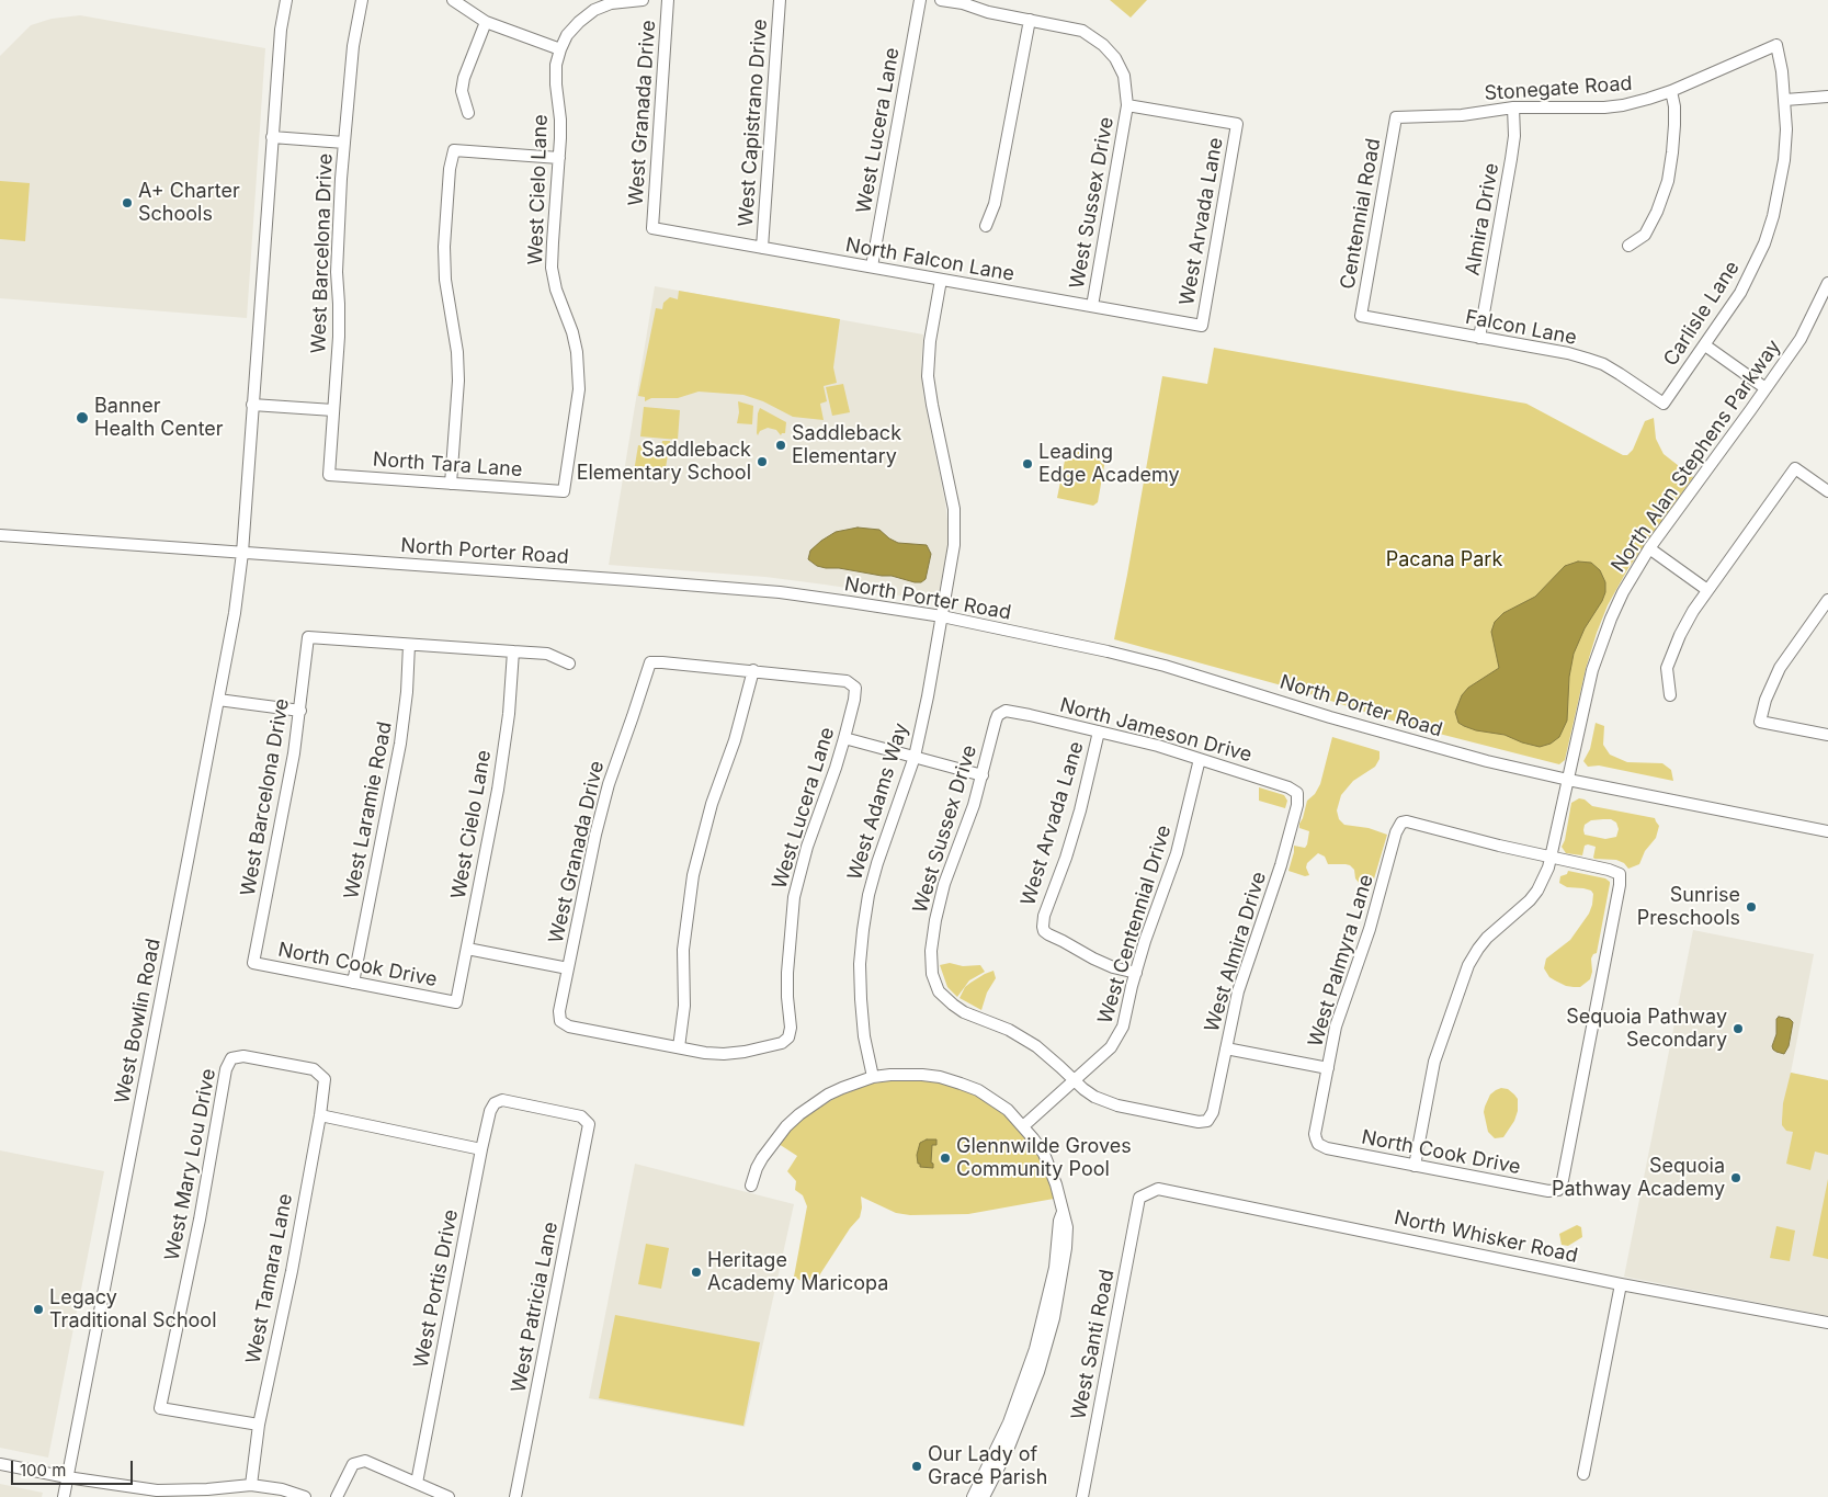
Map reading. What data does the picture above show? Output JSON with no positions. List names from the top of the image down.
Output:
{
  "streets": {
    "street": [
      "Stonegate Road",
      "West Granada Drive",
      "West Capistrano Drive",
      "West Lucera Lane",
      "West Cielo Lane",
      "West Sussex Drive",
      "Centennial Road",
      "Almira Drive",
      "West Arvada Lane",
      "West Barcelona Drive",
      "North Falcon Lane",
      "Carlisle Lane",
      "Falcon Lane",
      "North Alan Stephens Parkway",
      "North Tara Lane",
      "North Porter Road",
      "North Jameson Drive",
      "West Adams Way",
      "West Laramie Road",
      "West Centennial Drive",
      "West Almira Drive",
      "West Palmyra Lane",
      "North Cook Drive",
      "West Bowlin Road",
      "West Mary Lou Drive",
      "North Whisker Road",
      "West Tamara Lane",
      "West Portis Drive",
      "West Patricia Lane",
      "West Santi Road"
    ]
  },
  "crossings": [
    ["Stonegate Road", "Centennial Road"],
    ["Stonegate Road", "Almira Drive"],
    ["Stonegate Road", "Carlisle Lane"],
    ["West Granada Drive", "West Lucera Lane"],
    ["West Granada Drive", "North Falcon Lane"],
    ["West Capistrano Drive", "North Falcon Lane"],
    ["West Lucera Lane", "North Falcon Lane"],
    ["West Cielo Lane", "North Tara Lane"],
    ["West Cielo Lane", "North Cook Drive"],
    ["West Sussex Drive", "West Arvada Lane"],
    ["West Sussex Drive", "North Falcon Lane"],
    ["West Sussex Drive", "North Jameson Drive"],
    ["West Sussex Drive", "West Centennial Drive"],
    ["West Sussex Drive", "West Almira Drive"],
    ["Centennial Road", "Falcon Lane"],
    ["Almira Drive", "Falcon Lane"],
    ["West Arvada Lane", "North Falcon Lane"],
    ["West Arvada Lane", "North Jameson Drive"],
    ["West Arvada Lane", "West Centennial Drive"],
    ["West Barcelona Drive", "North Tara Lane"],
    ["West Barcelona Drive", "West Laramie Road"],
    ["West Barcelona Drive", "North Cook Drive"],
    ["North Falcon Lane", "West Adams Way"],
    ["Carlisle Lane", "Falcon Lane"],
    ["North Alan Stephens Parkway", "North Porter Road"],
    ["North Alan Stephens Parkway", "West Palmyra Lane"],
    ["North Alan Stephens Parkway", "North Cook Drive"],
    ["North Porter Road", "West Adams Way"],
    ["North Porter Road", "West Bowlin Road"],
    ["North Jameson Drive", "West Centennial Drive"],
    ["North Jameson Drive", "West Almira Drive"],
    ["West Laramie Road", "North Cook Drive"],
    ["West Centennial Drive", "West Almira Drive"],
    ["West Palmyra Lane", "North Cook Drive"],
    ["West Mary Lou Drive", "West Tamara Lane"],
    ["North Whisker Road", "West Santi Road"],
    ["West Portis Drive", "West Patricia Lane"]
  ],
  "parks": ["Pacana Park"],
  "places": [
    "A+ Charter Schools",
    "Banner Health Center",
    "Saddleback Elementary",
    "Saddleback Elementary School",
    "Leading Edge Academy",
    "Sunrise Preschools",
    "Sequoia Pathway Secondary",
    "Glennwilde Groves Community Pool",
    "Sequoia Pathway Academy",
    "Heritage Academy Maricopa",
    "Legacy Traditional School",
    "Our Lady of Grace Parish"
  ],
  "scale_bar": "100 m"
}
